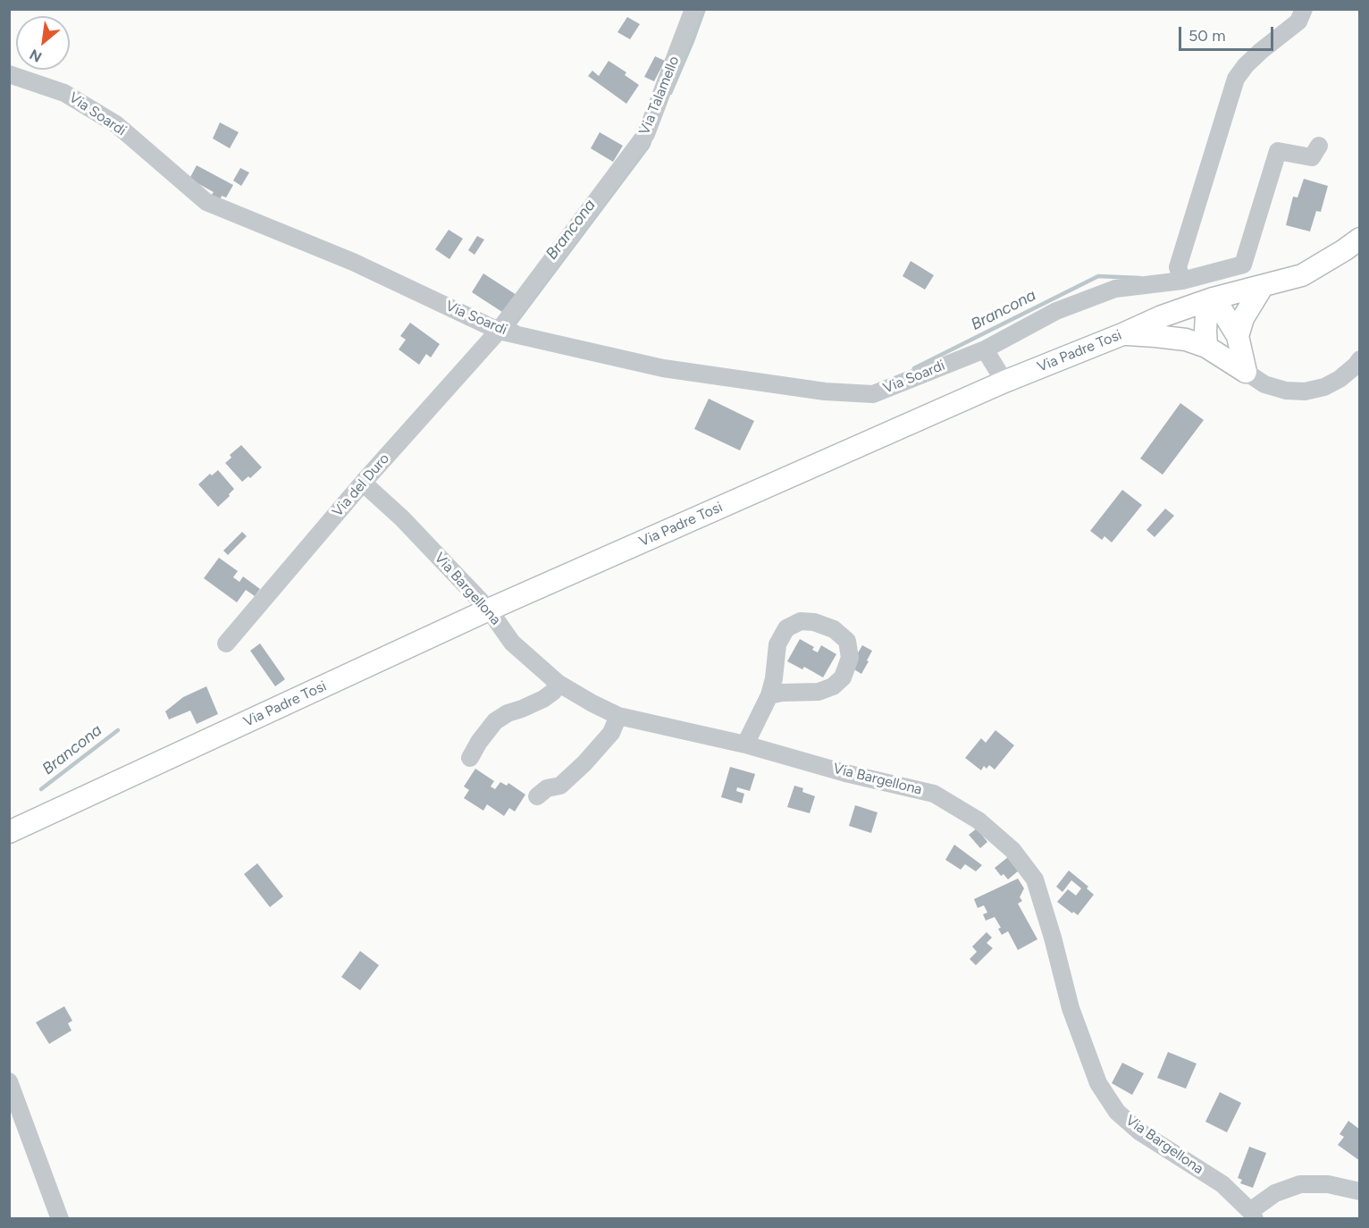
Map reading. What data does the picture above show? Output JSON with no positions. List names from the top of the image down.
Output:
{
  "streets": {
    "main road": ["Via Padre Tosi"],
    "street": [
      "Via Talamello",
      "Via Soardi",
      "Via del Duro",
      "Via Bargellona"
    ]
  },
  "crossings": [
    ["Via Talamello", "Via Soardi"],
    ["Via Talamello", "Via del Duro"],
    ["Via Soardi", "Via del Duro"],
    ["Via Padre Tosi", "Via Bargellona"],
    ["Via del Duro", "Via Bargellona"]
  ],
  "water": ["Brancona"],
  "scale_bar": "50 m",
  "north": "bottom left"
}
